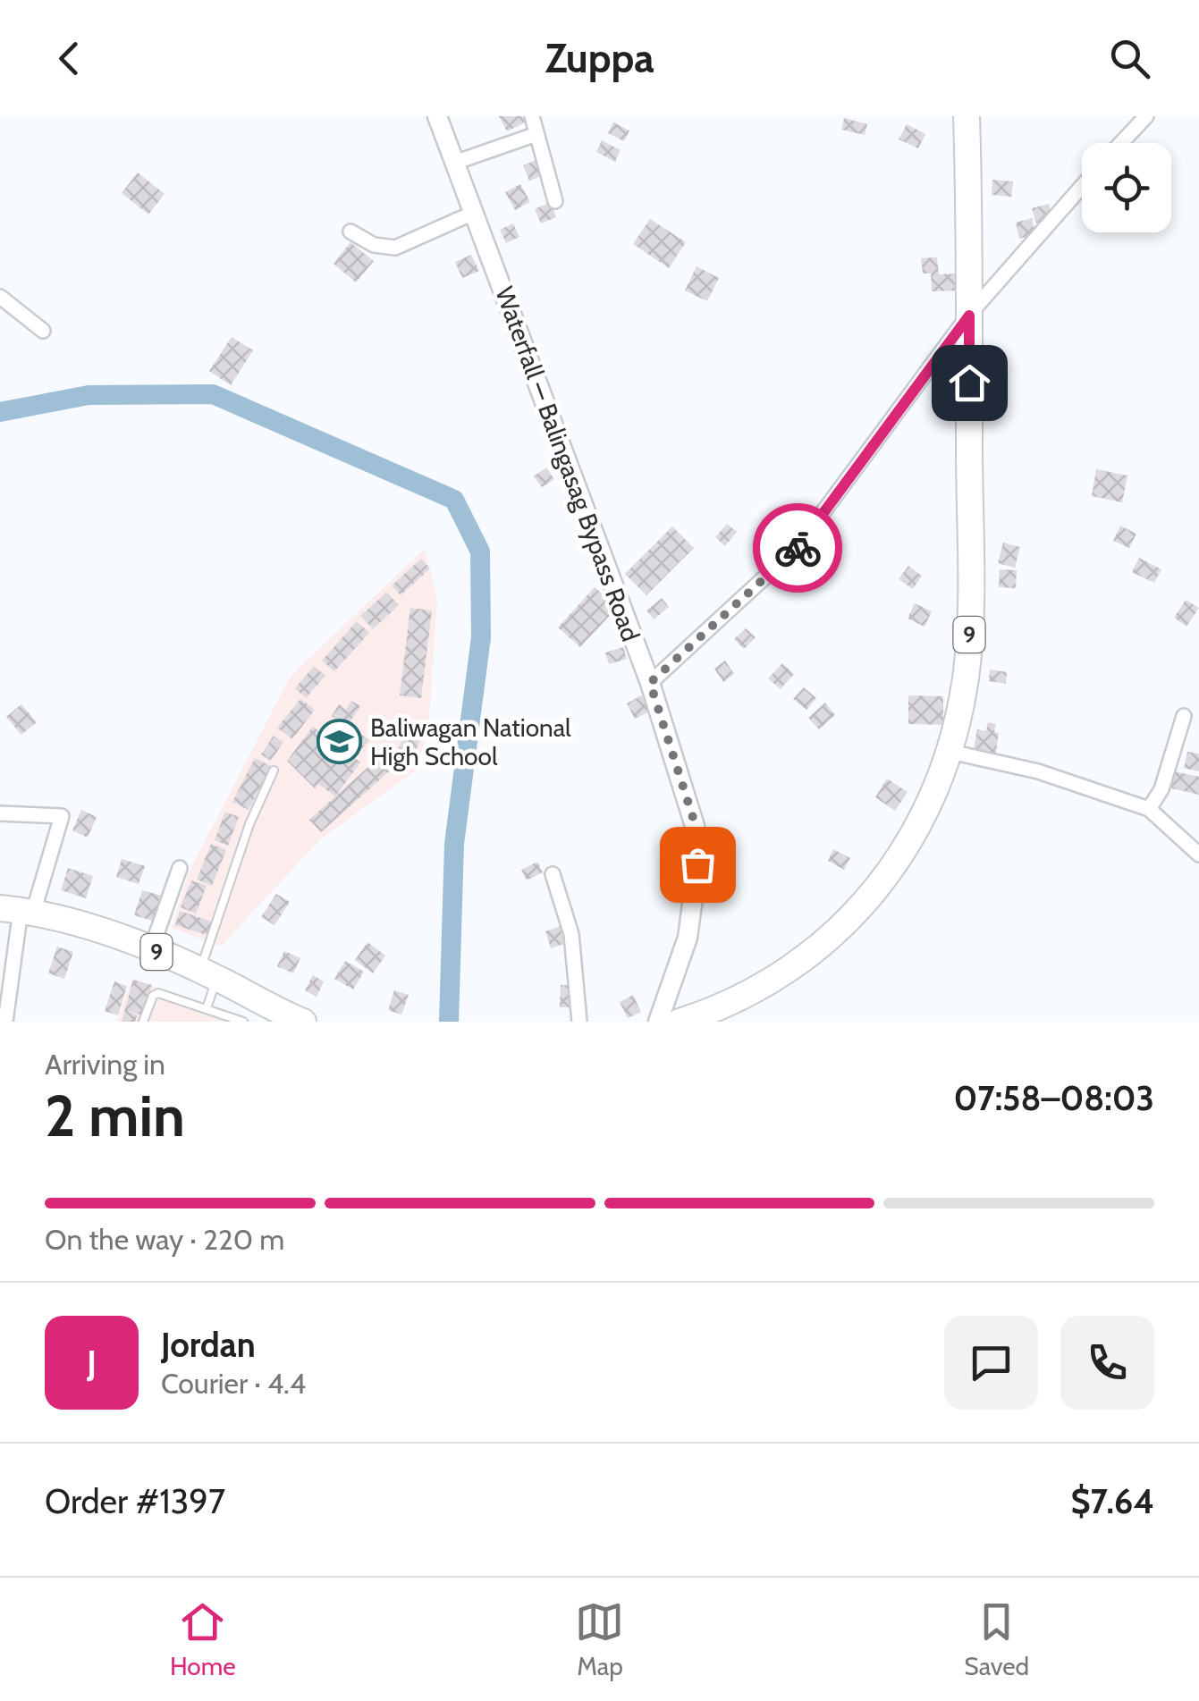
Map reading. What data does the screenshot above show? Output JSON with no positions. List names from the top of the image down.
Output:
{
  "streets": {
    "highway": ["9"],
    "main road": ["Waterfall ‒ Balingasag Bypass Road"]
  },
  "places": {
    "school or university": ["Baliwagan National High School"]
  },
  "page": {
    "header": "Zuppa",
    "heading": ["2 min", "Arriving in", "07:58–08:03"],
    "panel": [
      "Jordan",
      "Courier · 4.4",
      "Order #1397",
      "$7.64"
    ],
    "bar": "On the way · 220 m",
    "round": "J",
    "tabs": ["Home", "Map", "Saved"]
  }
}
